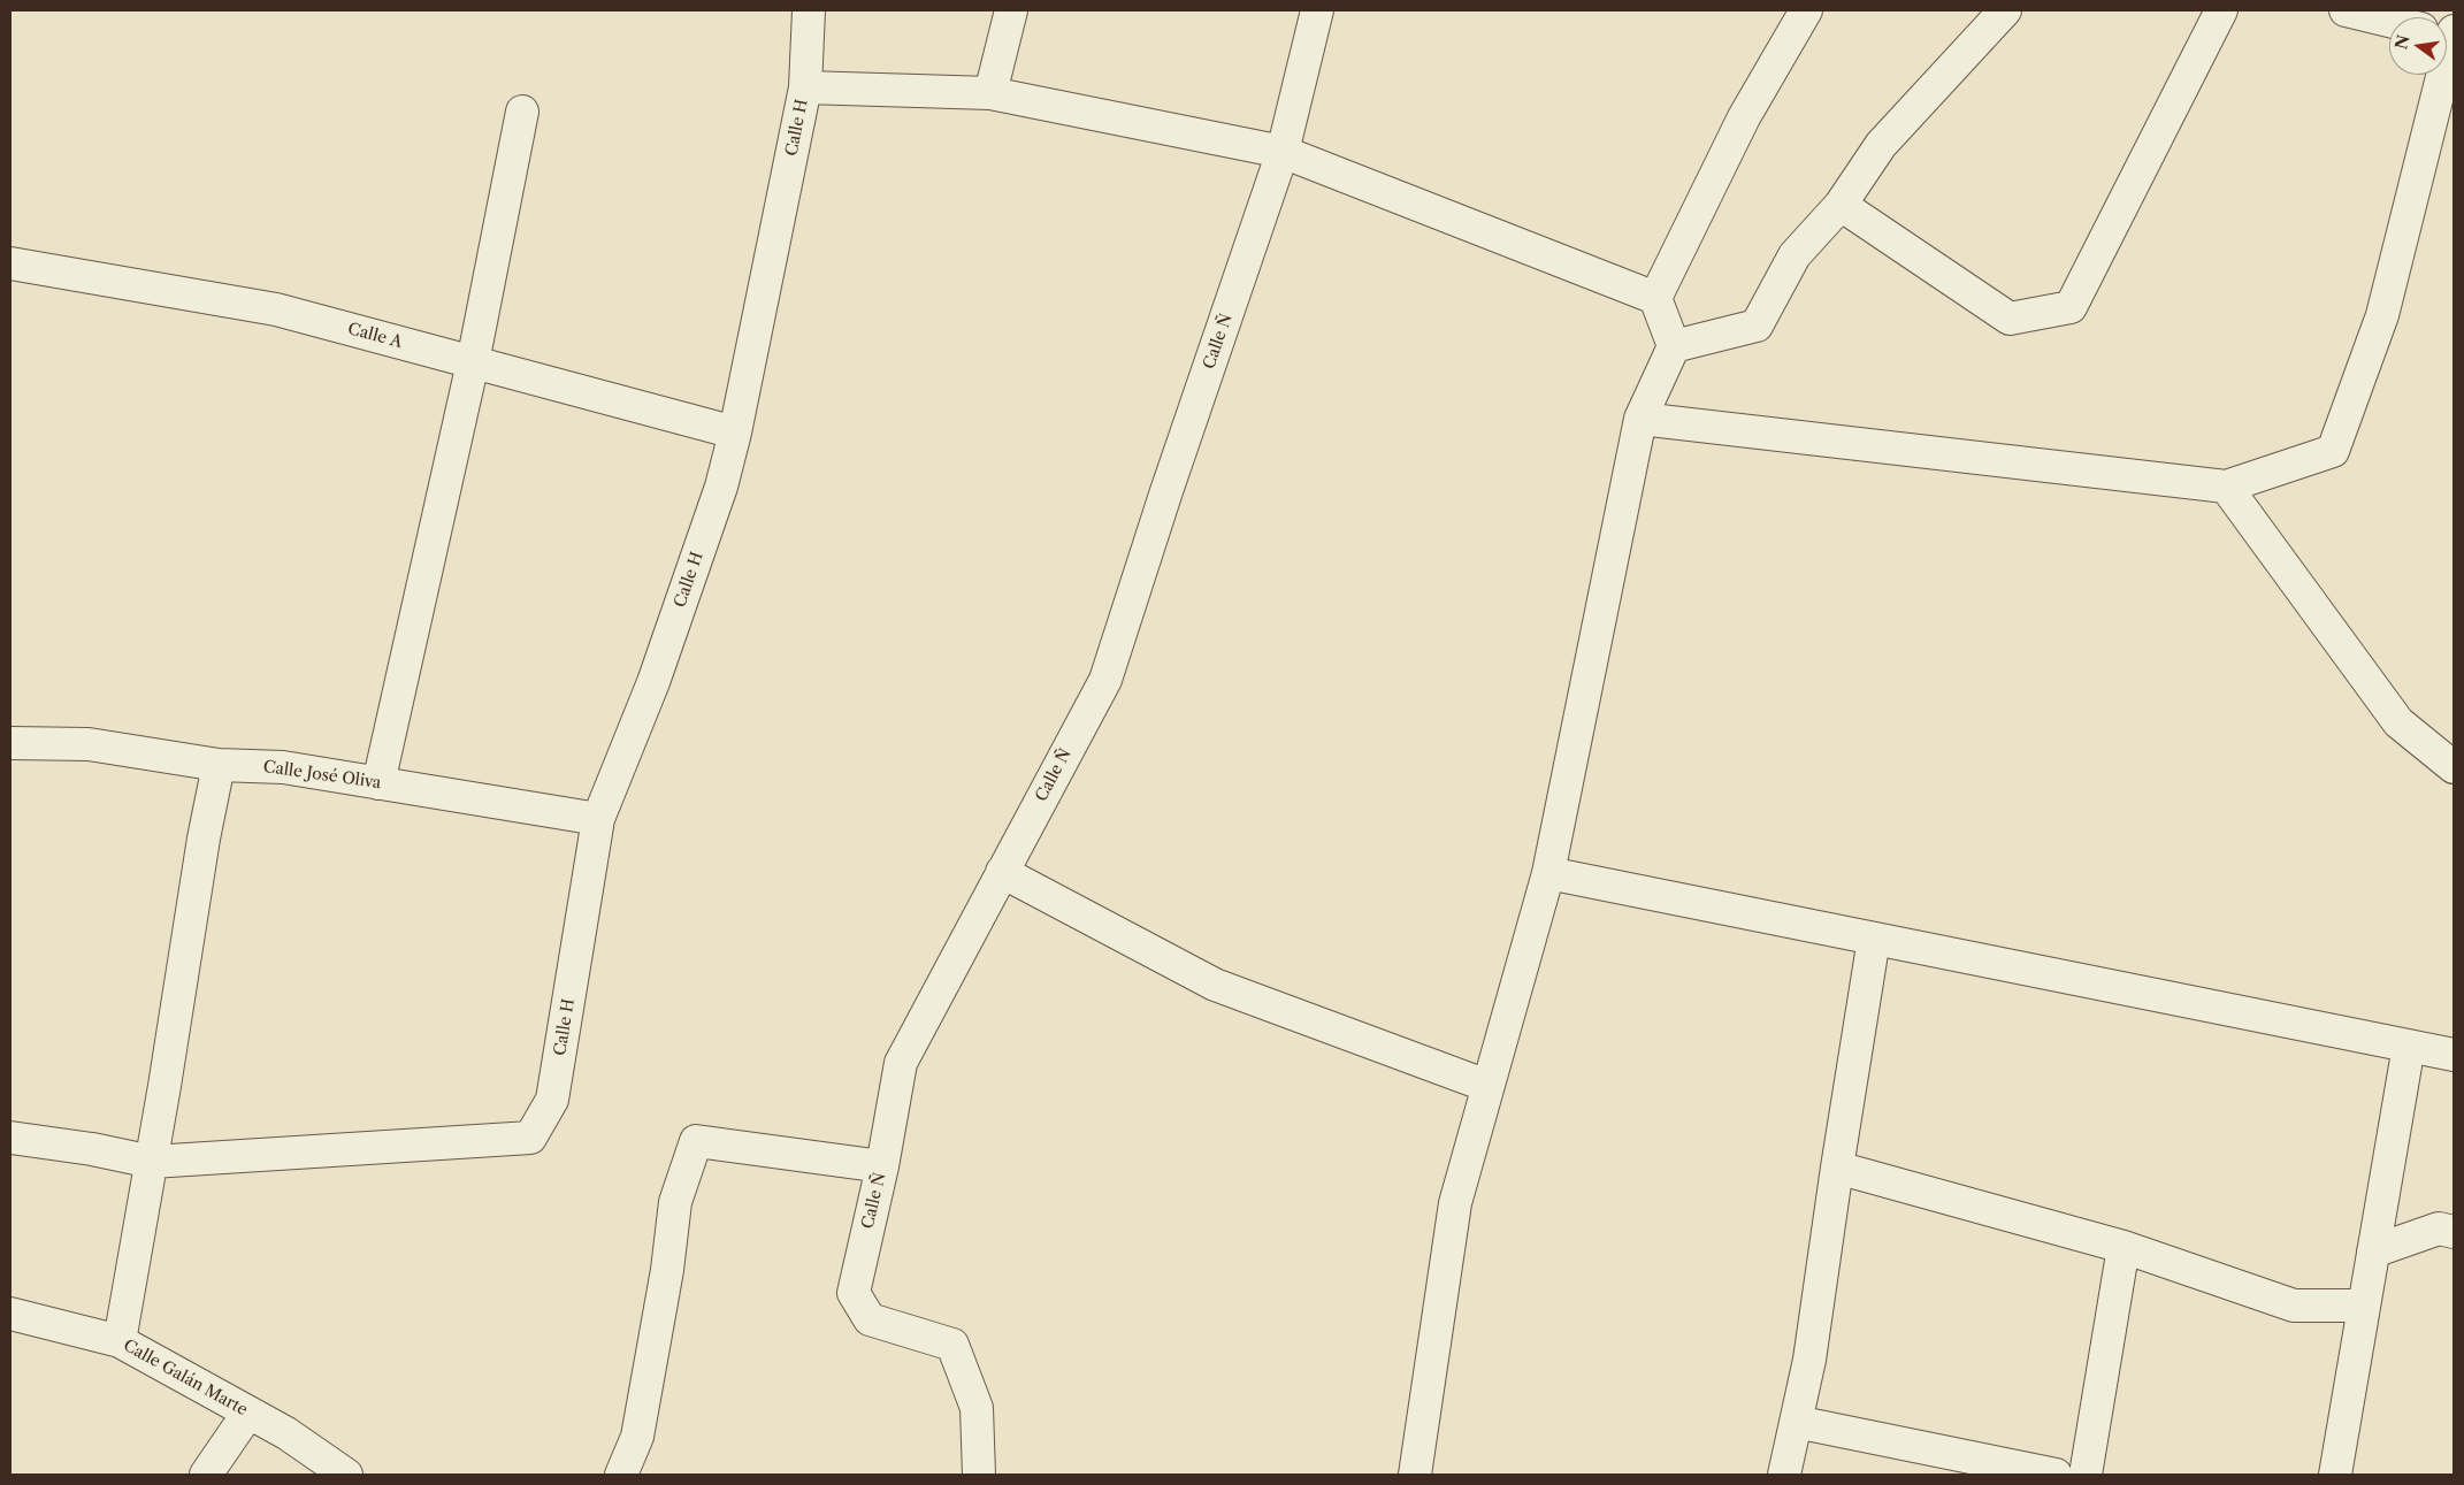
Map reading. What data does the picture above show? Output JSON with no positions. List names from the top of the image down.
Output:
{
  "streets": {
    "street": [
      "Calle H",
      "Calle A",
      "Calle Ñ",
      "Calle José Oliva",
      "Calle Galán Marte"
    ]
  },
  "crossings": [
    ["Calle H", "Calle A"],
    ["Calle H", "Calle José Oliva"]
  ],
  "north": "left"
}
